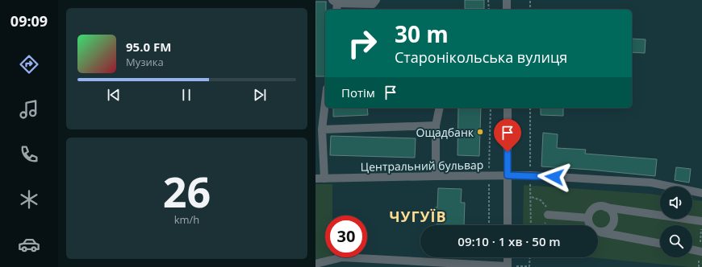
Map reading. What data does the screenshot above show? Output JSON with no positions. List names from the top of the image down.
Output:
{
  "streets": {
    "street": ["Центральний бульвар"]
  },
  "districts": ["ЧУГУЇВ"],
  "places": ["Ощадбанк"],
  "page": {
    "tabs": "09:09",
    "turn": ["30 m", "Старонікольська вулиця"],
    "song": ["95.0 FM", "Музика"],
    "then": "Потім",
    "tile": ["26", "km/h"],
    "limit": "30",
    "trip": "09:10 · 1 хв · 50 m"
  }
}
